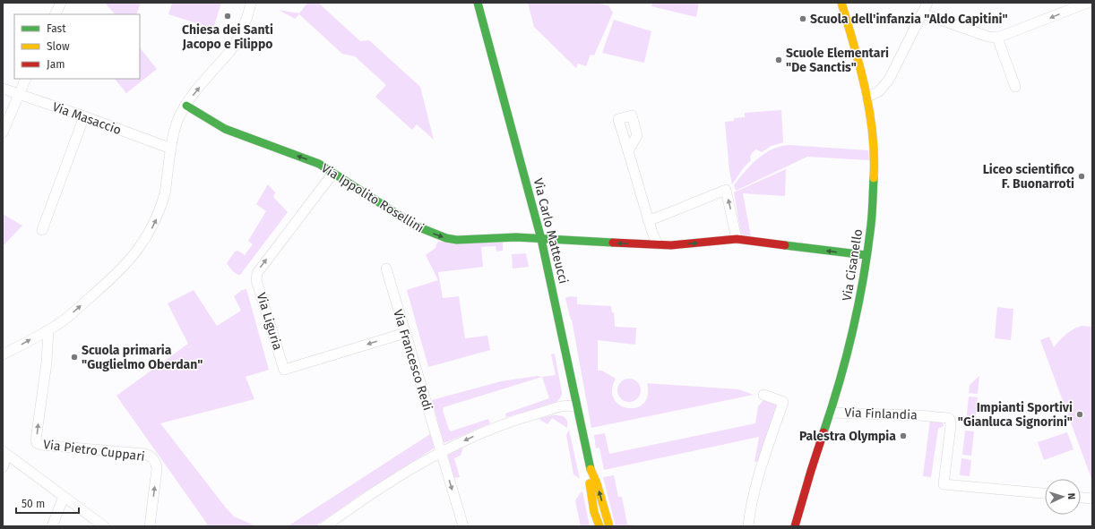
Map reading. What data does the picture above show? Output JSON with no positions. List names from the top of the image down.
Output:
{
  "streets": {
    "street": [
      "Via Masaccio",
      "Via Ippolito Rosellini",
      "Via Carlo Matteucci",
      "Via Cisanello",
      "Via Liguria",
      "Via Francesco Redi",
      "Via Finlandia",
      "Via Pietro Cuppari"
    ]
  },
  "crossings": [
    ["Via Ippolito Rosellini", "Via Carlo Matteucci"],
    ["Via Ippolito Rosellini", "Via Cisanello"],
    ["Via Ippolito Rosellini", "Via Liguria"],
    ["Via Cisanello", "Via Finlandia"],
    ["Via Liguria", "Via Francesco Redi"]
  ],
  "places": [
    "Chiesa dei Santi Jacopo e Filippo",
    "Scuola dell'infanzia \"Aldo Capitini\"",
    "Scuole Elementari \"De Sanctis\"",
    "Liceo scientifico F. Buonarroti",
    "Scuola primaria \"Guglielmo Oberdan\"",
    "Impianti Sportivi \"Gianluca Signorini\"",
    "Palestra Olympia"
  ],
  "legend": ["Fast", "Slow", "Jam"],
  "scale_bar": "50 m",
  "north": "right"
}
